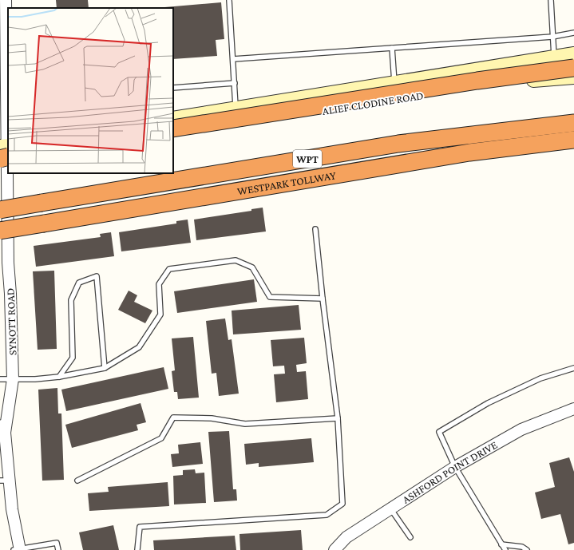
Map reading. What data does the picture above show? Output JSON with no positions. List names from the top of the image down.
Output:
{
  "streets": {
    "highway": ["WPT", "WESTPARK TOLLWAY"],
    "main road": ["ALIEF CLODINE ROAD"],
    "street": ["SYNOTT ROAD", "ASHFORD POINT DRIVE"]
  }
}
